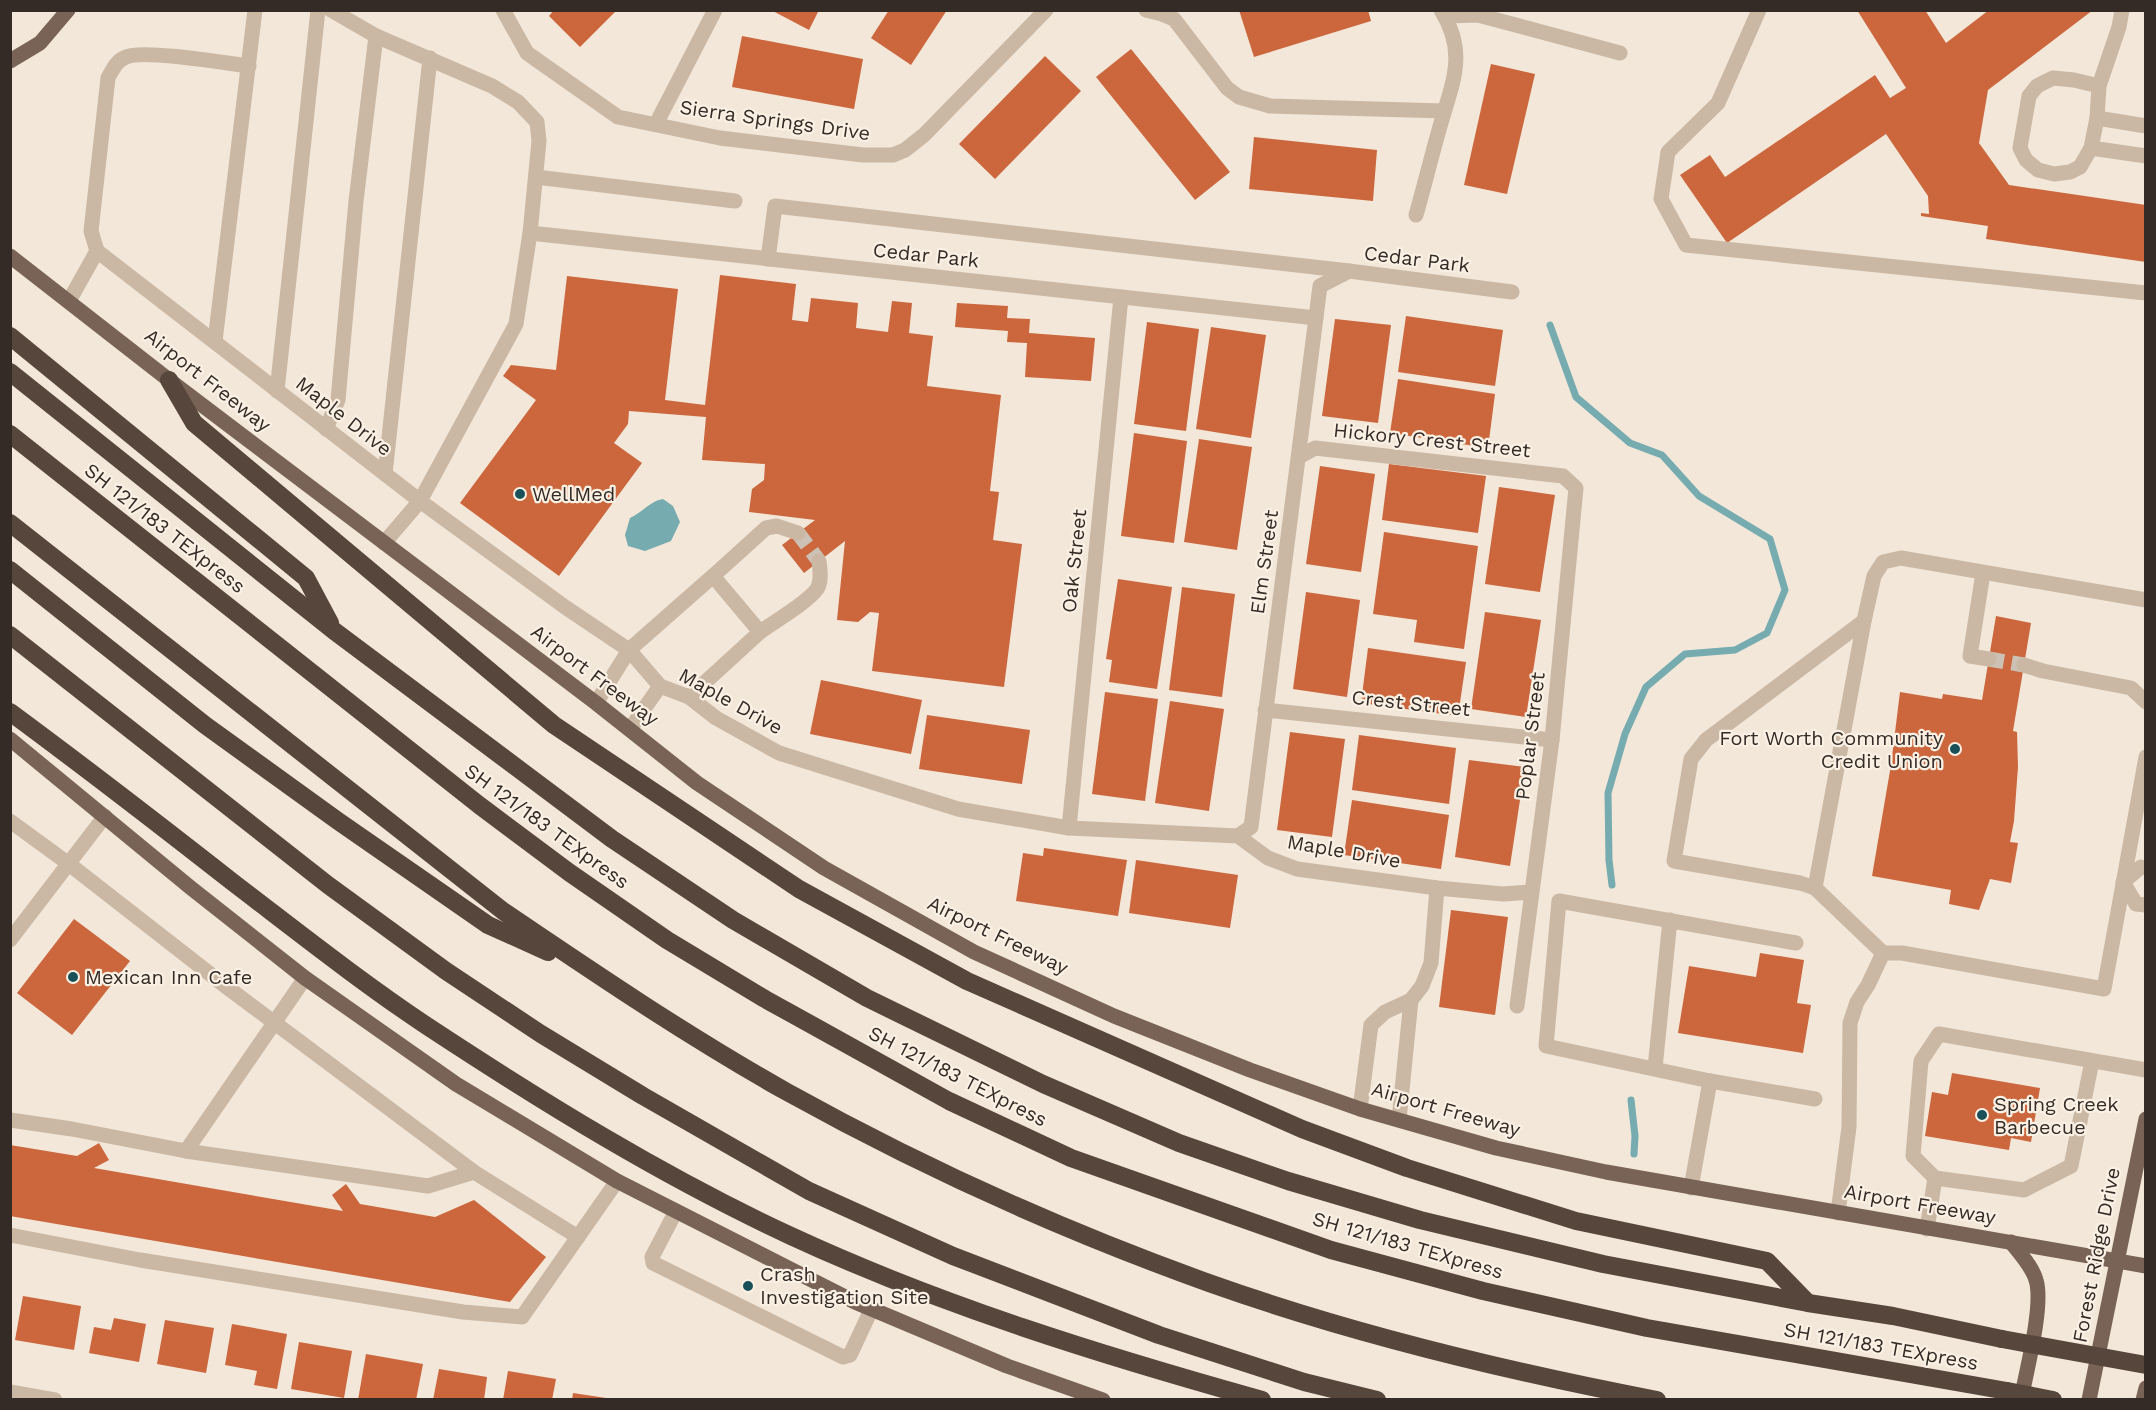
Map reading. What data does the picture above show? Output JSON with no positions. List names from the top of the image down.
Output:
{
  "streets": {
    "highway": ["SH 121/183 TEXpress"],
    "main road": ["Airport Freeway", "Forest Ridge Drive"],
    "street": [
      "Sierra Springs Drive",
      "Cedar Park",
      "Maple Drive",
      "Hickory Crest Street",
      "Oak Street",
      "Elm Street",
      "Crest Street",
      "Poplar Street"
    ]
  },
  "crossings": [
    ["Cedar Park", "Oak Street"],
    ["Cedar Park", "Elm Street"],
    ["Airport Freeway", "Forest Ridge Drive"],
    ["Maple Drive", "Oak Street"],
    ["Maple Drive", "Elm Street"],
    ["Maple Drive", "Poplar Street"],
    ["Hickory Crest Street", "Elm Street"],
    ["Hickory Crest Street", "Poplar Street"],
    ["Elm Street", "Crest Street"],
    ["Crest Street", "Poplar Street"]
  ],
  "places": [
    "WellMed",
    "Fort Worth Community Credit Union",
    "Mexican Inn Cafe",
    "Spring Creek Barbecue",
    "Crash Investigation Site"
  ]
}
